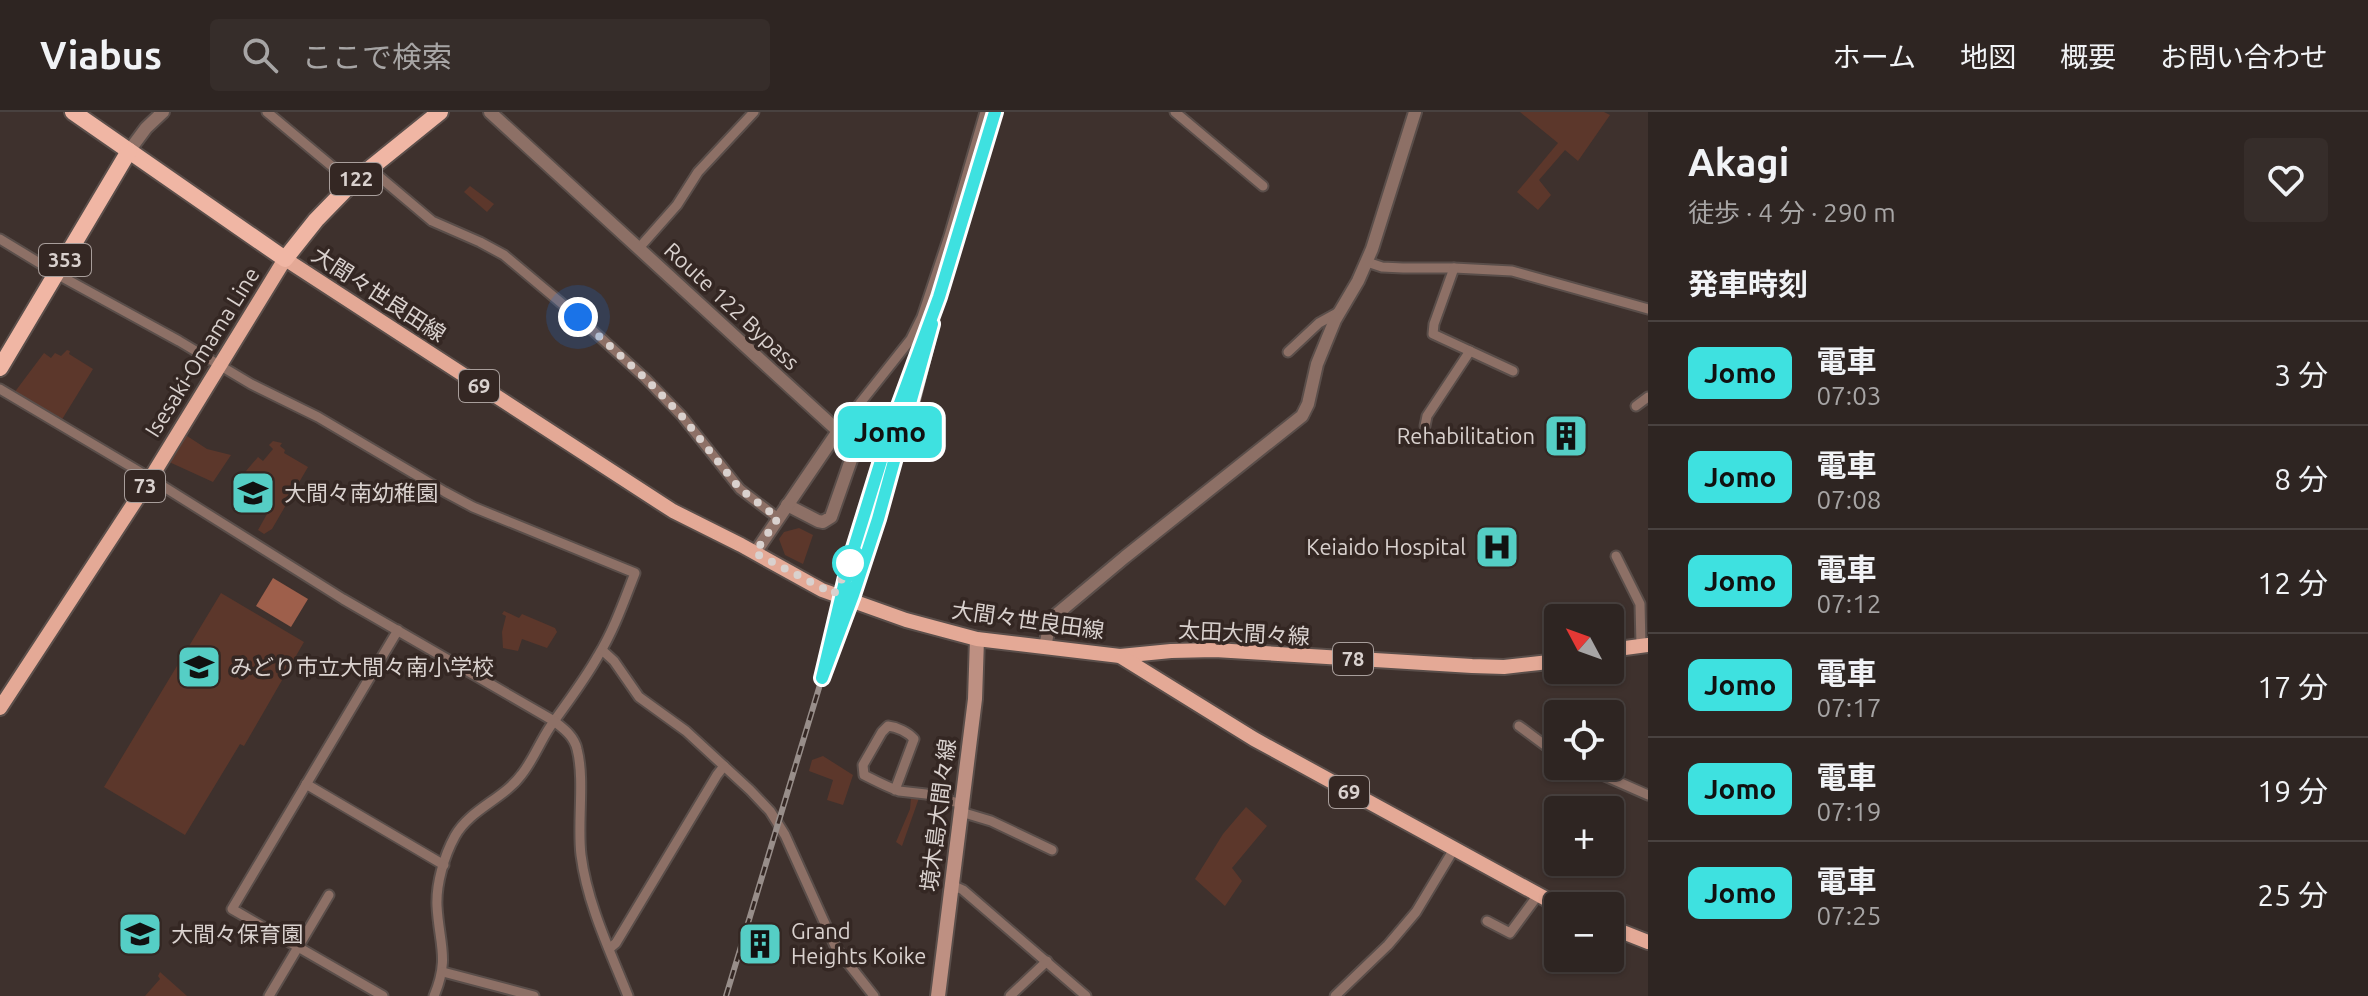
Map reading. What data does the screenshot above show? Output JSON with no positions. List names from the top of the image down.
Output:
{
  "streets": {
    "highway": ["122", "353"],
    "main road": [
      "大間々世良田線",
      "Isesaki-Omama Line",
      "69",
      "73",
      "太田大間々線",
      "78",
      "境木島大間々線"
    ],
    "street": ["Route 122 Bypass"]
  },
  "crossings": [
    ["122", "大間々世良田線"],
    ["122", "Isesaki-Omama Line"],
    ["大間々世良田線", "Isesaki-Omama Line"],
    ["大間々世良田線", "太田大間々線"],
    ["大間々世良田線", "境木島大間々線"]
  ],
  "places": {
    "building": ["Rehabilitation", "Grand Heights Koike"],
    "school or university": ["大間々南幼稚園", "みどり市立大間々南小学校", "大間々保育園"],
    "hospital": ["Keiaido Hospital"]
  },
  "north": "top left",
  "page": {
    "header": "Viabus",
    "search": "ここで検索",
    "nav": [
      "ホーム",
      "地図",
      "概要",
      "お問い合わせ"
    ],
    "on_map": "Jomo",
    "heading": [
      ["Akagi", "徒歩 · 4 分 · 290 m"],
      "発車時刻"
    ],
    "list": [
      {
        "mark": "Jomo",
        "name": "電車",
        "note": "07:03",
        "value": "3 分"
      },
      {
        "mark": "Jomo",
        "name": "電車",
        "note": "07:08",
        "value": "8 分"
      },
      {
        "mark": "Jomo",
        "name": "電車",
        "note": "07:12",
        "value": "12 分"
      },
      {
        "mark": "Jomo",
        "name": "電車",
        "note": "07:17",
        "value": "17 分"
      },
      {
        "mark": "Jomo",
        "name": "電車",
        "note": "07:19",
        "value": "19 分"
      },
      {
        "mark": "Jomo",
        "name": "電車",
        "note": "07:25",
        "value": "25 分"
      }
    ],
    "map_buttons": ["+", "−"]
  }
}
